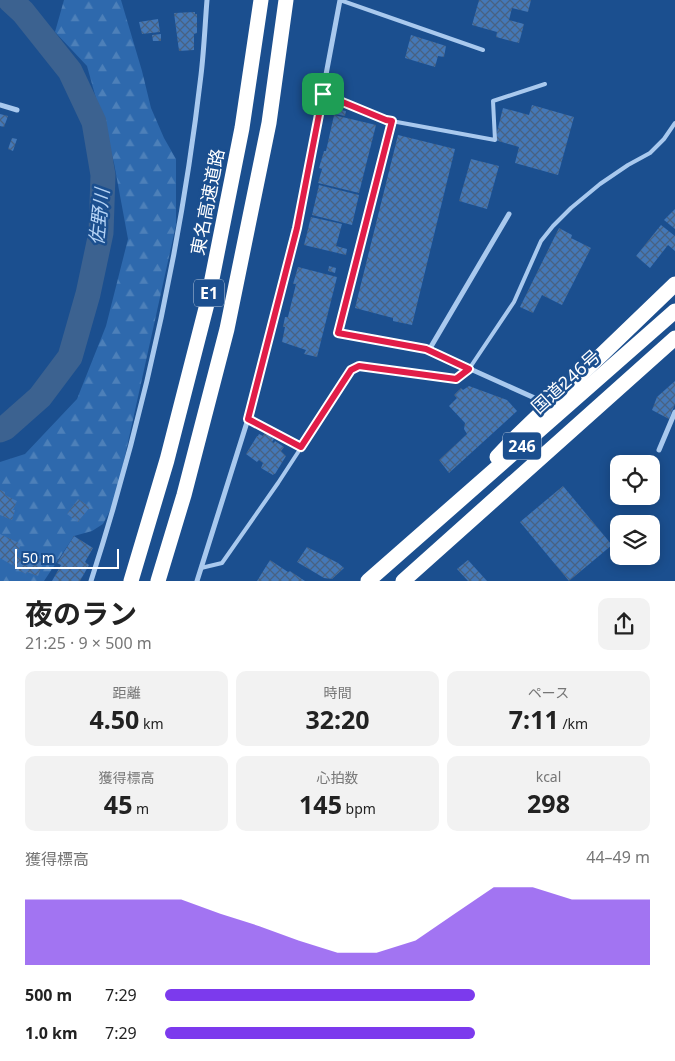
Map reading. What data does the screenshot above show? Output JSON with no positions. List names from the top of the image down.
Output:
{
  "streets": {
    "highway": [
      "東名高速道路",
      "E1",
      "国道246号",
      "246"
    ]
  },
  "water": ["佐野川"],
  "scale_bar": "50 m",
  "page": {
    "scale": "50 m",
    "heading": ["夜のラン", "21:25 · 9 × 500 m"],
    "stats": [
      ["距離", "4.50 km"],
      ["時間", "32:20"],
      ["ペース", "7:11 /km"],
      ["獲得標高", "45 m"],
      ["心拍数", "145 bpm"],
      ["kcal", "298"]
    ],
    "chart": ["獲得標高", "44–49 m"],
    "list": [
      {
        "name": "500 m",
        "note": "7:29"
      },
      {
        "name": "1.0 km",
        "note": "7:29"
      }
    ]
  }
}
